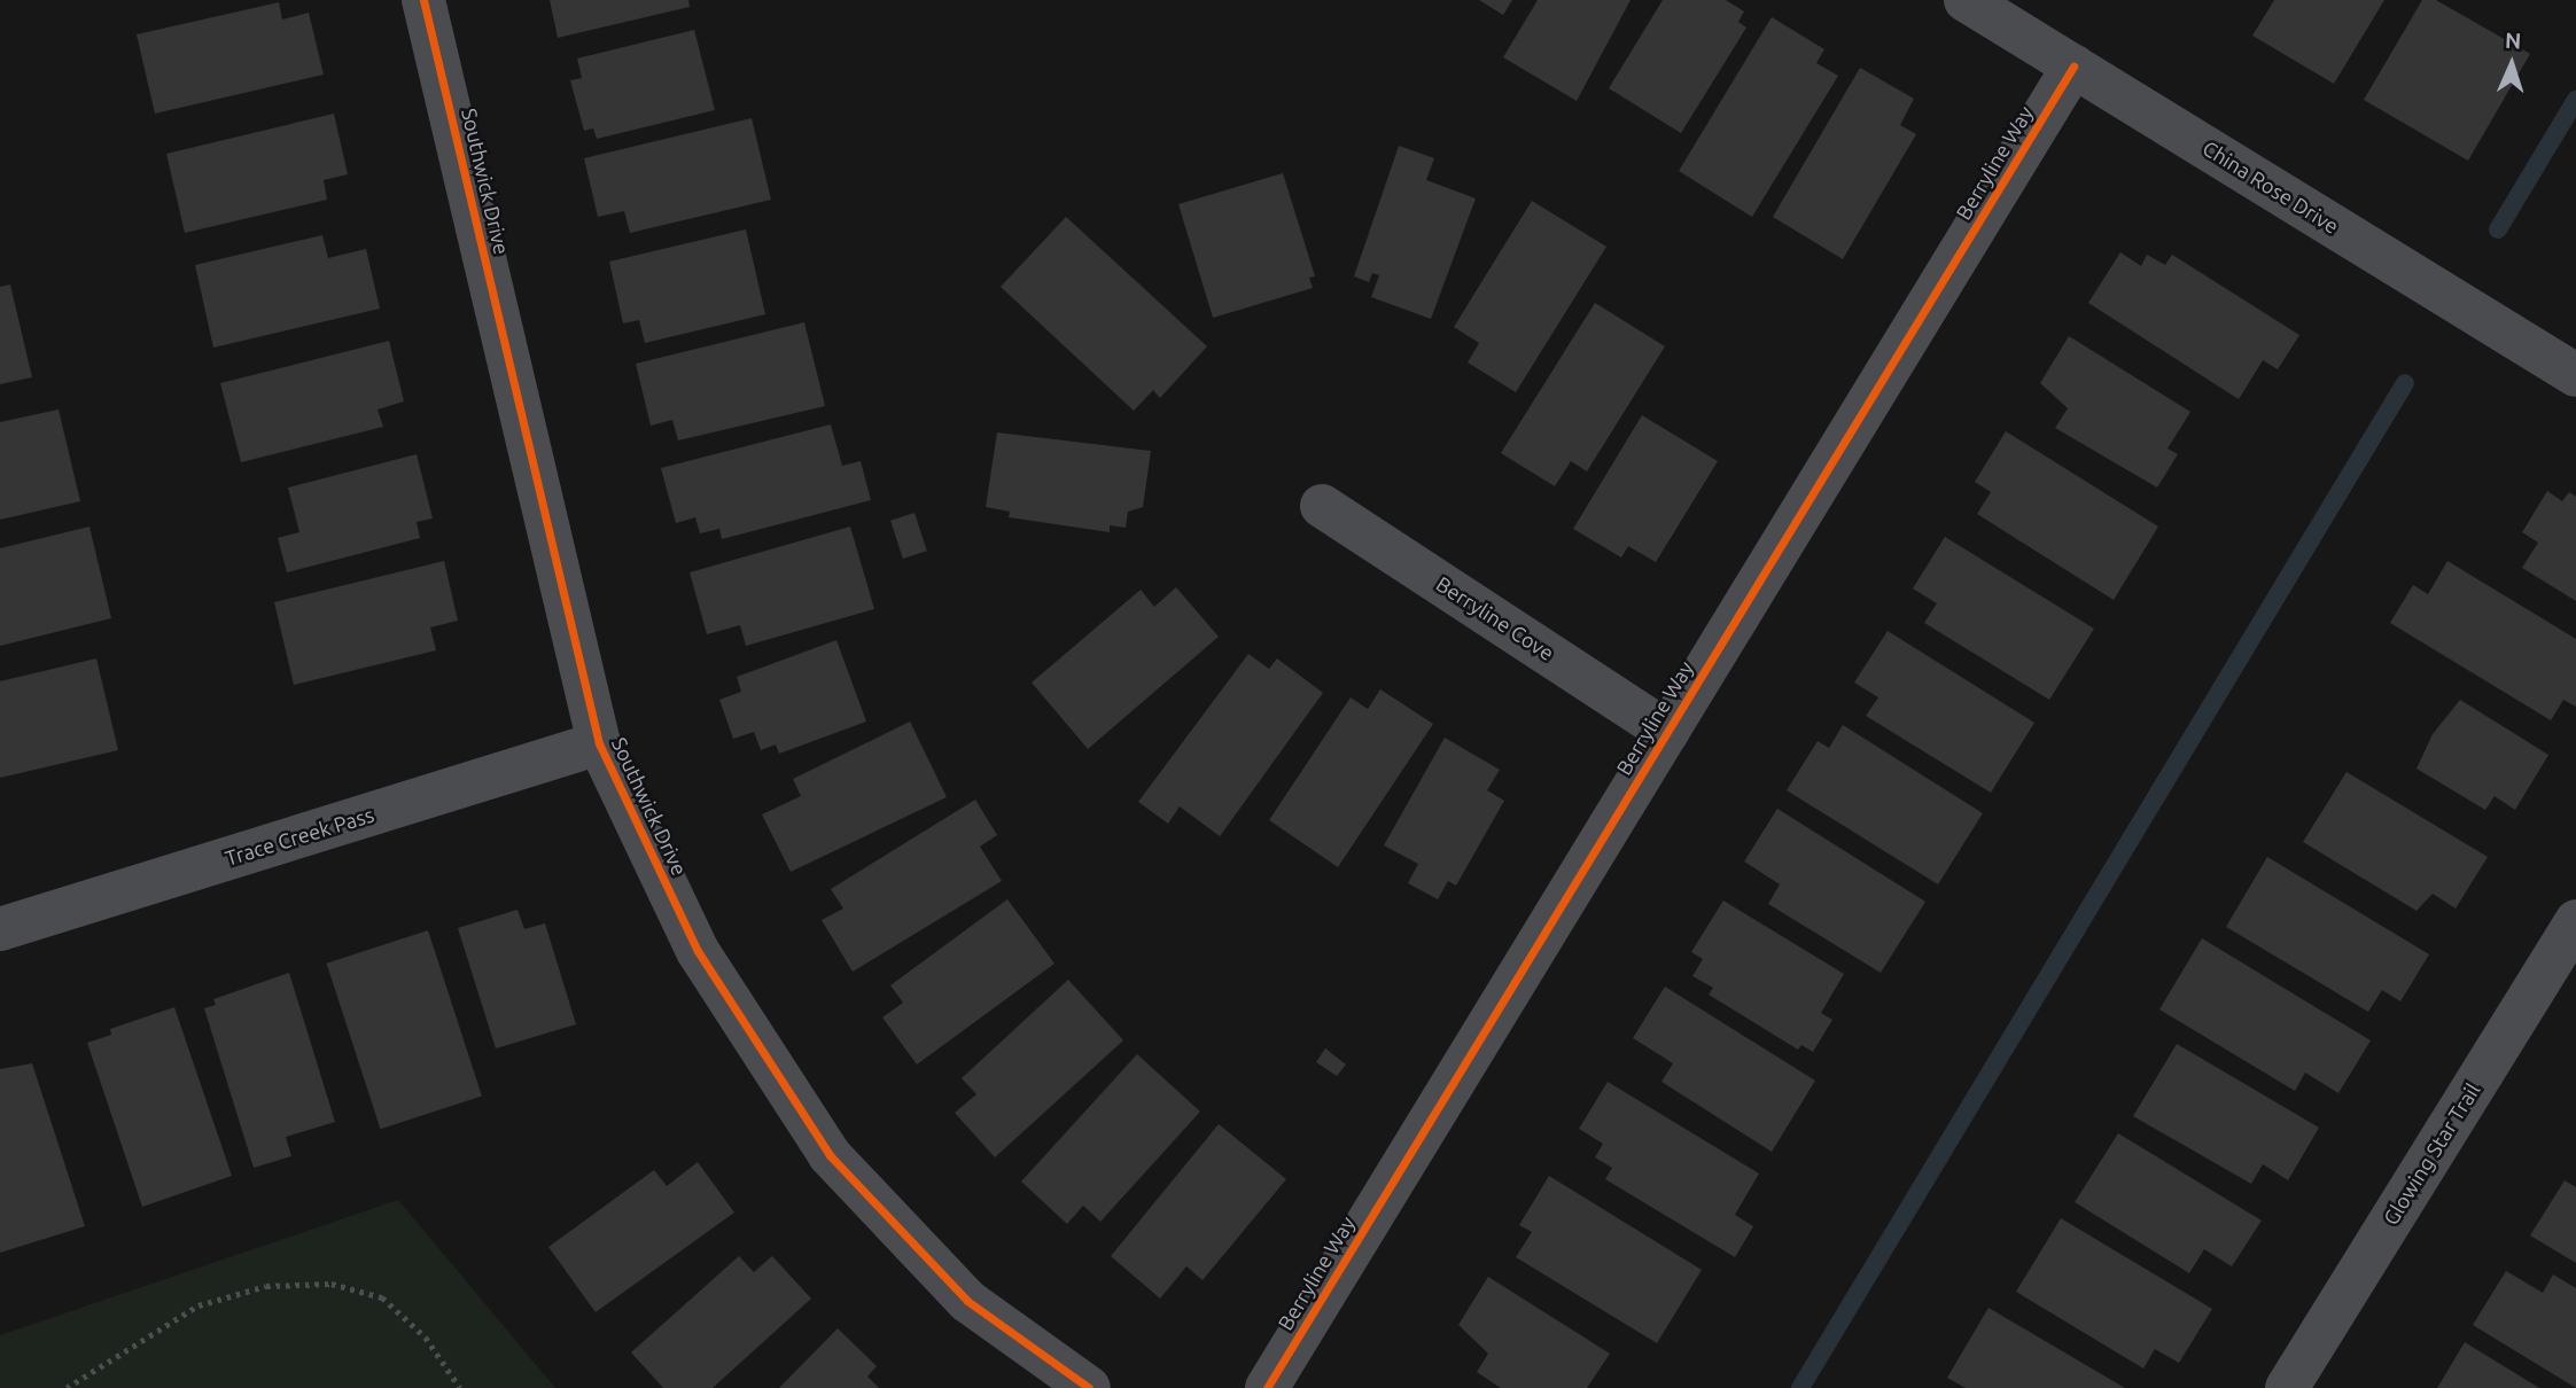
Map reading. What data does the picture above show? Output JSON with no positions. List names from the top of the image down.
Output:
{
  "streets": {
    "street": [
      "Berryline Way",
      "Southwick Drive",
      "China Rose Drive",
      "Berryline Cove",
      "Trace Creek Pass",
      "Glowing Star Trail"
    ]
  },
  "crossings": [
    ["Berryline Way", "China Rose Drive"],
    ["Berryline Way", "Berryline Cove"],
    ["Southwick Drive", "Trace Creek Pass"]
  ],
  "north": "top"
}
